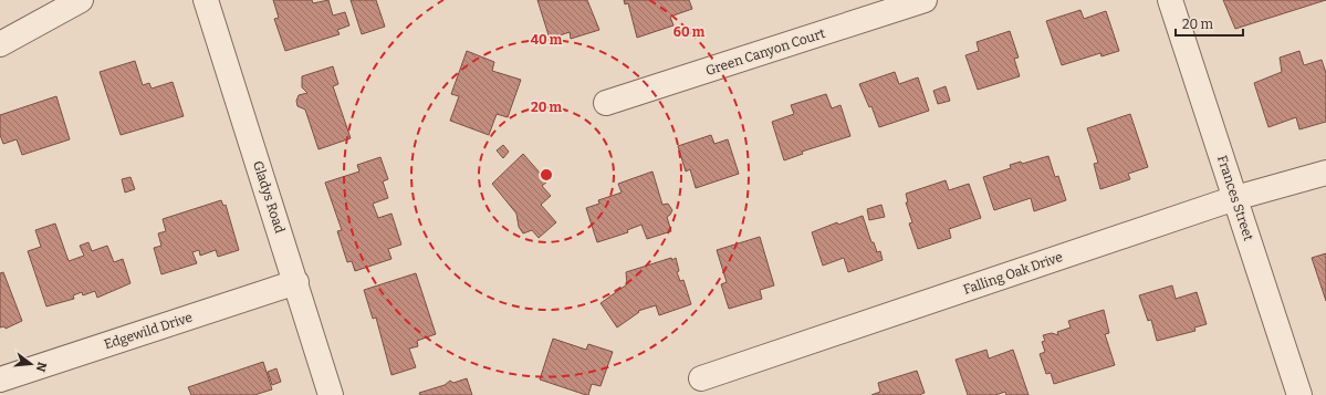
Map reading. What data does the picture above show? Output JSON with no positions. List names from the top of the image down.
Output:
{
  "streets": {
    "street": [
      "Green Canyon Court",
      "Gladys Road",
      "Frances Street",
      "Falling Oak Drive",
      "Edgewild Drive"
    ]
  },
  "crossings": [
    ["Gladys Road", "Edgewild Drive"],
    ["Frances Street", "Falling Oak Drive"]
  ],
  "scale_bar": "20 m",
  "north": "right",
  "rings": ["60 m", "40 m", "20 m"]
}
